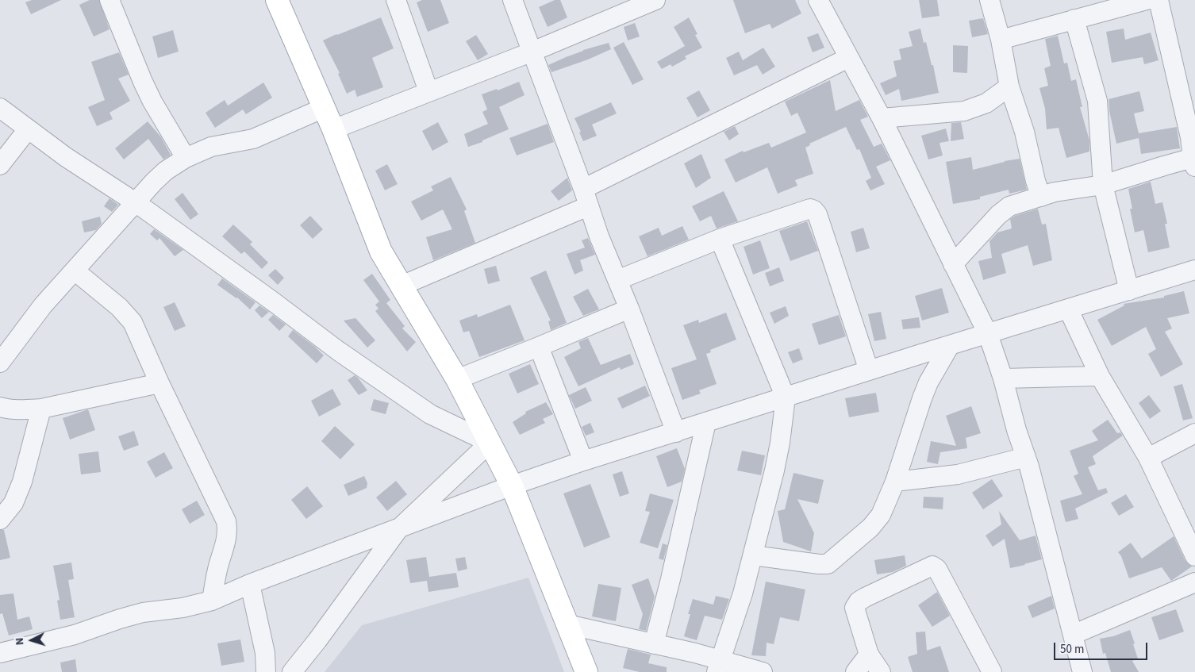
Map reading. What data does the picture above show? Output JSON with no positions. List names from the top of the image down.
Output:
{
  "scale_bar": "50 m",
  "north": "left"
}
